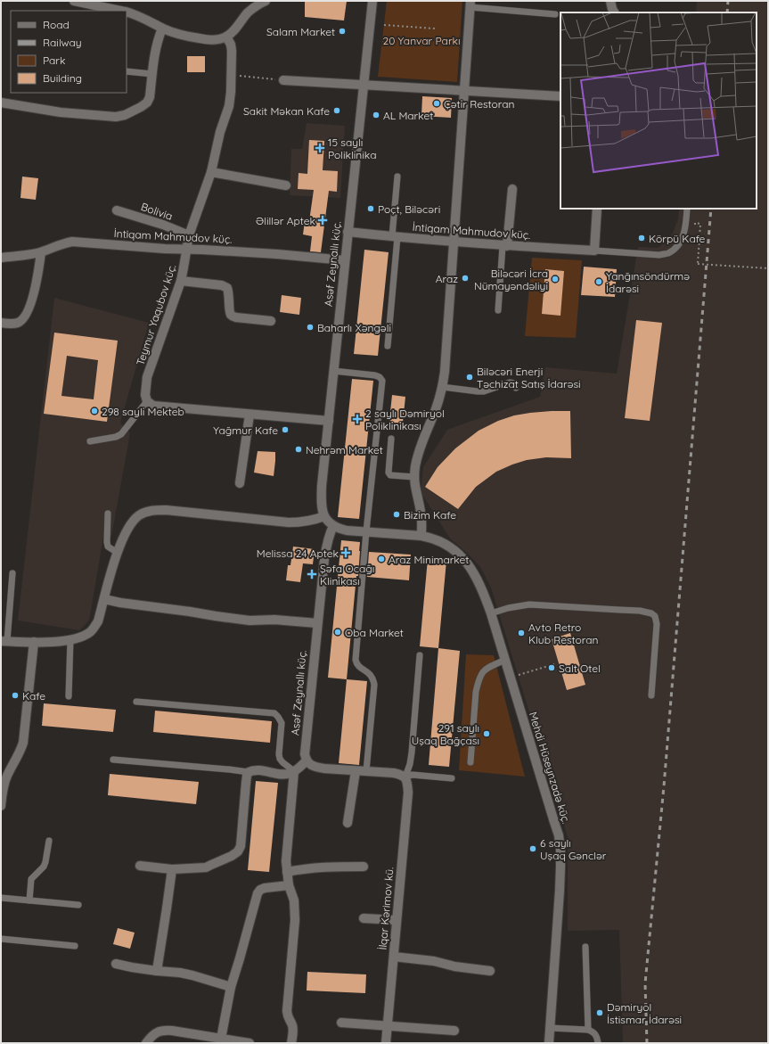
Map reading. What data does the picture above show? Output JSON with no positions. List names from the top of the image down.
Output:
{
  "streets": {
    "street": [
      "Bolivia",
      "İntiqam Mahmudov küç.",
      "Asəf Zeynallı küç.",
      "Teymur Yaqubov küç.",
      "Mehdi Hüseynzadə küç.",
      "İlqar Kərimov kü."
    ]
  },
  "crossings": [
    ["Bolivia", "Teymur Yaqubov küç."],
    ["İntiqam Mahmudov küç.", "Asəf Zeynallı küç."],
    ["İntiqam Mahmudov küç.", "Teymur Yaqubov küç."]
  ],
  "parks": ["20 Yanvar Parkı"],
  "places": {
    "other": [
      "Salam Market",
      "Çətir Restoran",
      "Sakit Məkan Kafe",
      "AL Market",
      "Poçt, Biləcəri",
      "Körpü Kafe",
      "Araz",
      "Biləcəri İcra Nümayəndəliyi",
      "Yanğınsöndürmə İdarəsi",
      "Baharlı Xəngəli",
      "Biləcəri Enerji Təchizat Satış İdarəsi",
      "298 sayli Mekteb",
      "Yağmur Kafe",
      "Nehrəm Market",
      "Bizim Kafe",
      "Araz Minimarket",
      "Oba Market",
      "Avto Retro Klub Restoran",
      "Salt Otel",
      "Kafe",
      "291 saylı Uşaq Bağçası",
      "6 saylı Uşaq Gənclər",
      "Dəmiryol İstismar İdarəsi"
    ],
    "health": [
      "15 saylı Poliklinika",
      "Əlillər Aptek",
      "2 saylı Dəmiryol Poliklinikası",
      "Melissa 24 Aptek",
      "Şəfa Ocağı Klinikası"
    ]
  },
  "legend": [
    "Road",
    "Railway",
    "Park",
    "Building"
  ]
}
